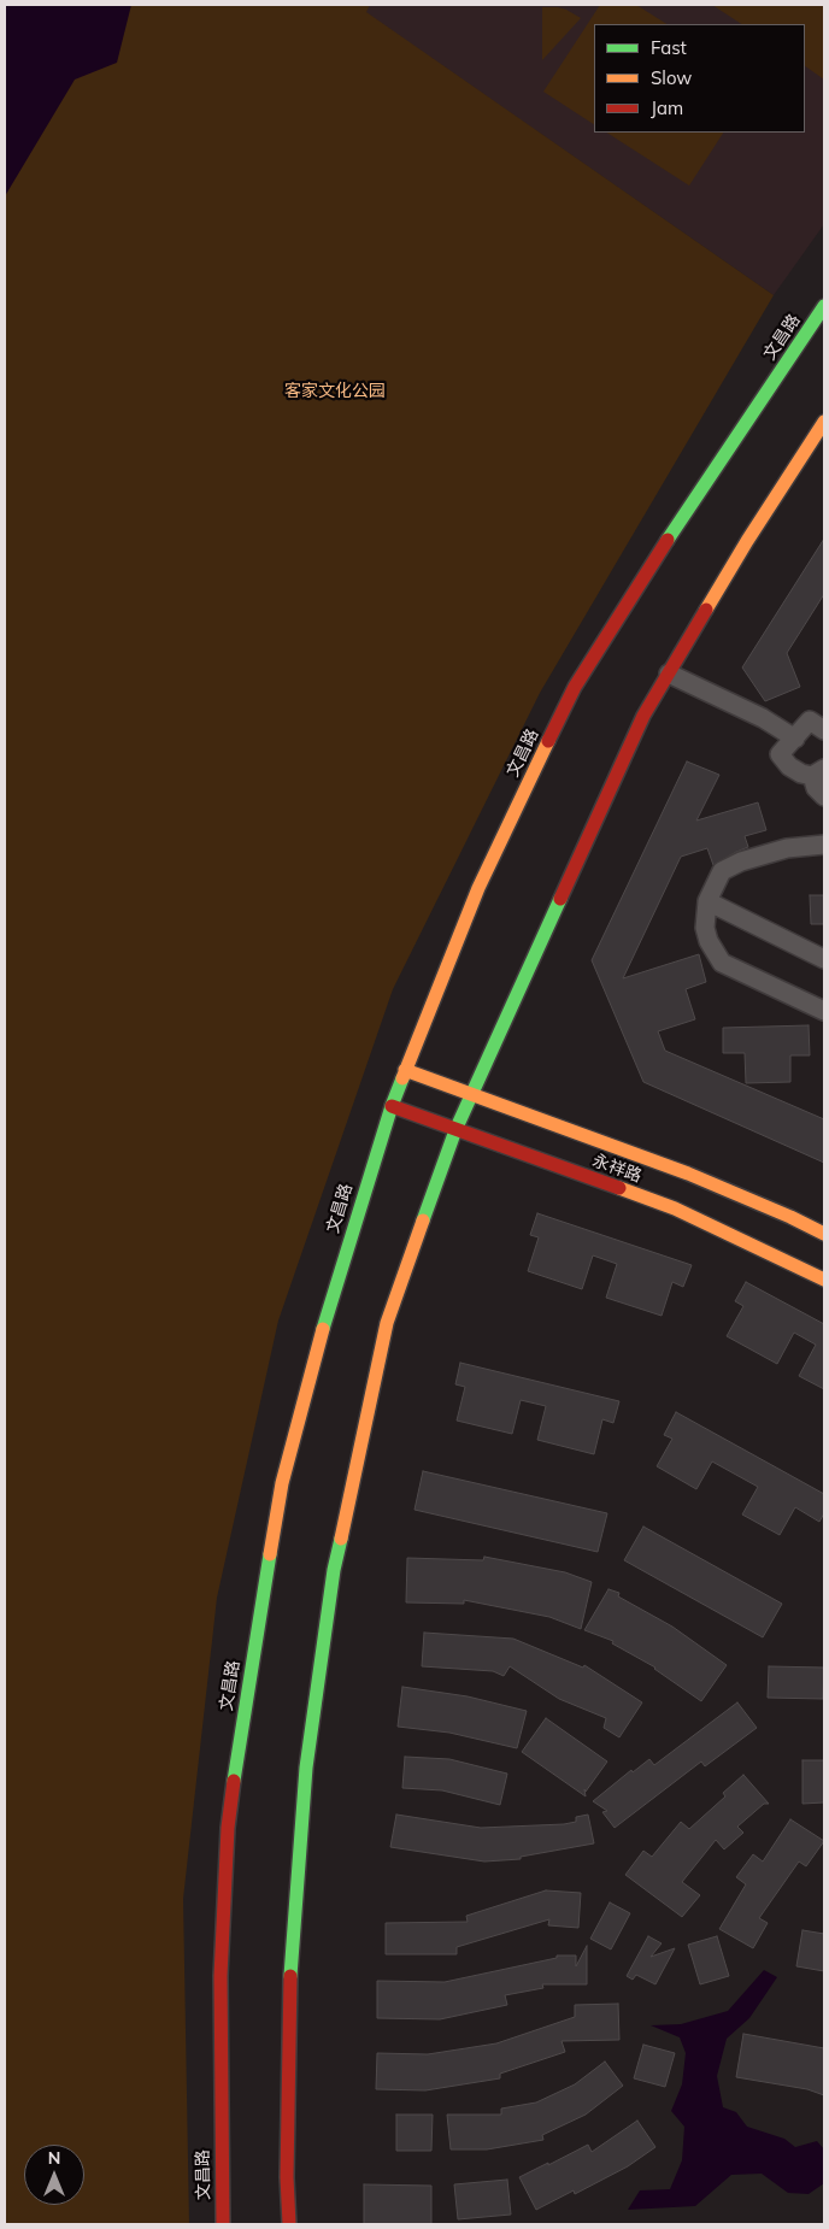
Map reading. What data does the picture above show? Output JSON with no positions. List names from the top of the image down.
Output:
{
  "streets": {
    "street": ["文昌路", "永祥路"]
  },
  "crossings": [
    ["文昌路", "永祥路"]
  ],
  "parks": ["客家文化公园"],
  "legend": ["Fast", "Slow", "Jam"],
  "north": "top"
}
